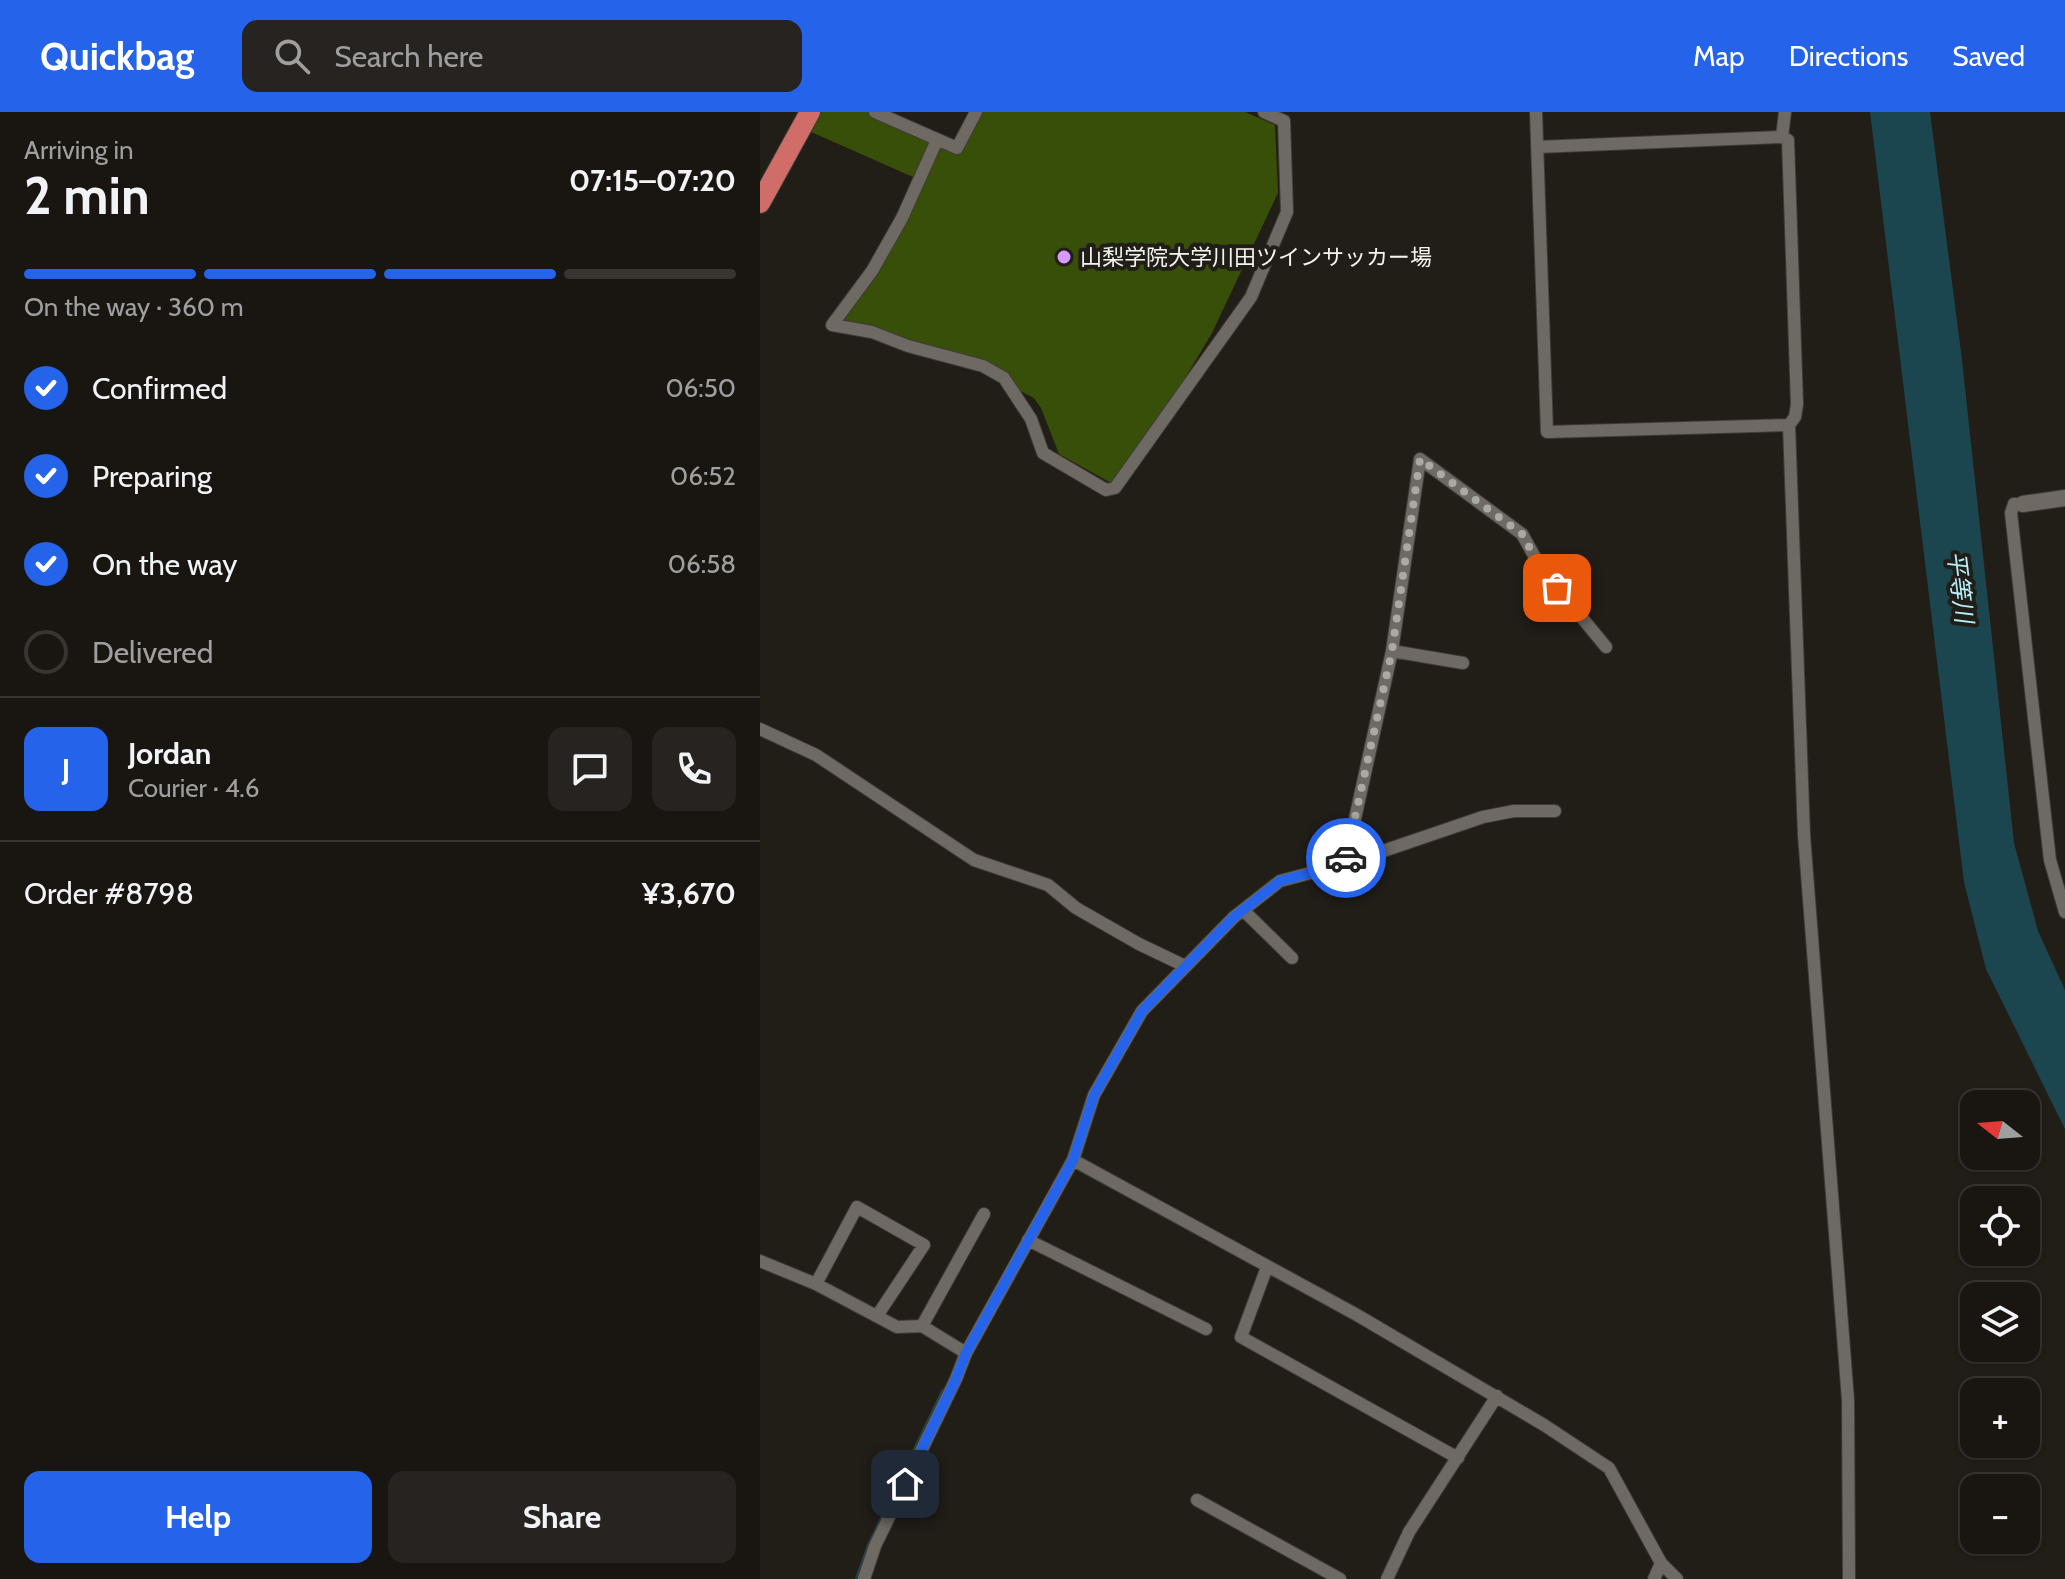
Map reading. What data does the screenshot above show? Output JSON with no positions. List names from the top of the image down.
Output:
{
  "water": ["平等川"],
  "places": ["山梨学院大学川田ツインサッカー場"],
  "north": "left",
  "page": {
    "header": "Quickbag",
    "search": "Search here",
    "nav": ["Map", "Directions", "Saved"],
    "heading": ["2 min", "Arriving in", "07:15–07:20"],
    "panel": [
      "Jordan",
      "Courier · 4.6",
      "Order #8798",
      "¥3,670"
    ],
    "bar": "On the way · 360 m",
    "list": [
      ["Confirmed", "06:50"],
      ["Preparing", "06:52"],
      ["On the way", "06:58"],
      "Delivered"
    ],
    "round": "J",
    "map_buttons": ["+", "−"],
    "buttons": ["Help", "Share"]
  }
}
